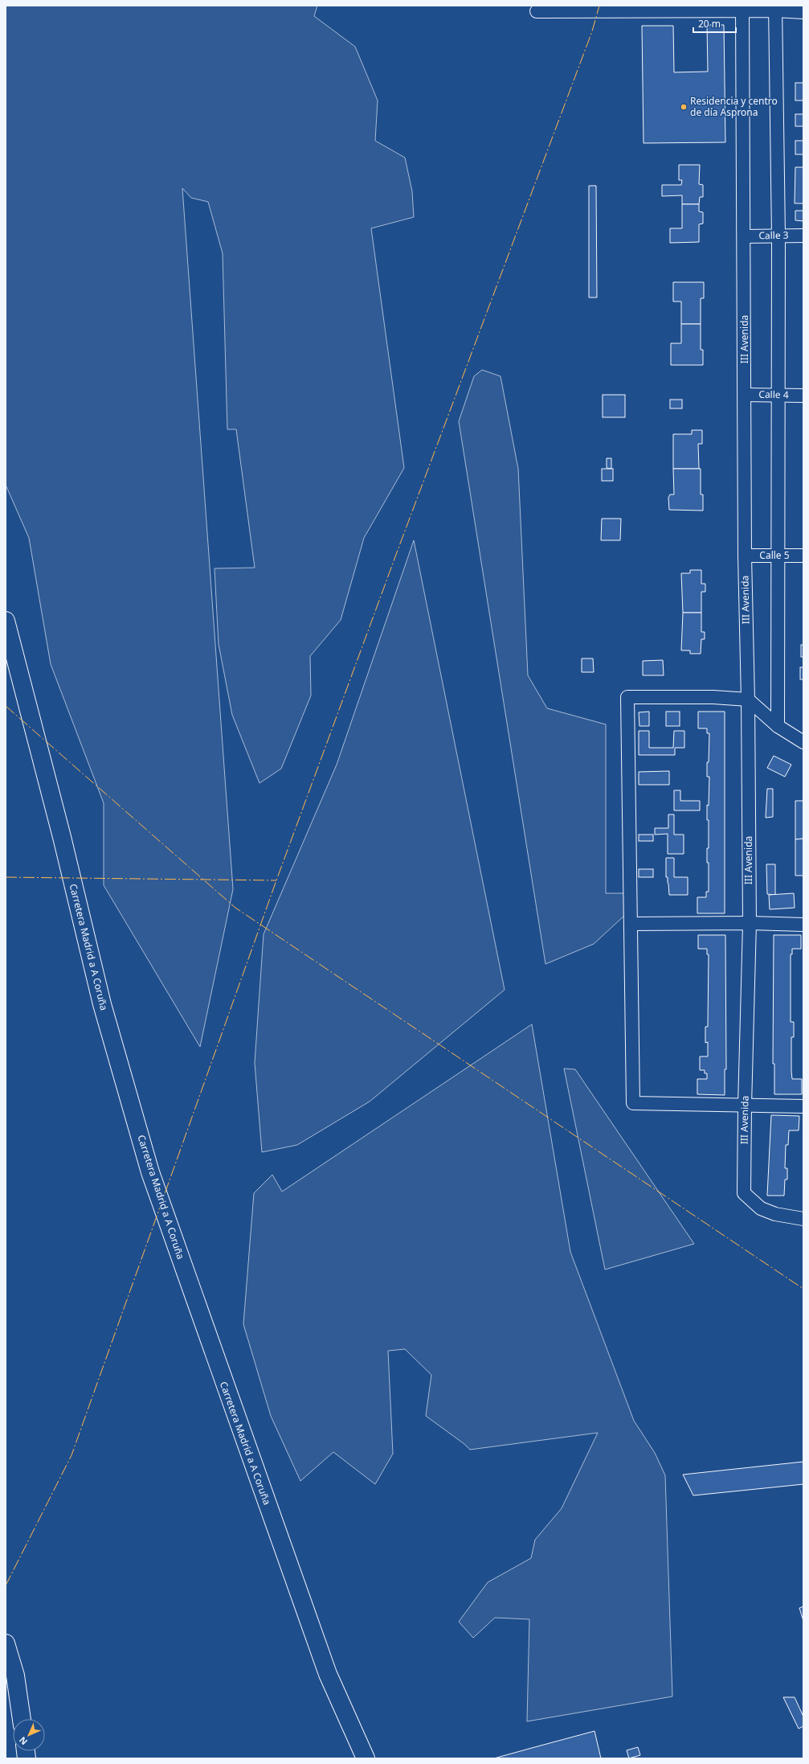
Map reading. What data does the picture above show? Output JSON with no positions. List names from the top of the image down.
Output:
{
  "streets": {
    "highway": ["Carretera Madrid a A Coruña"],
    "street": [
      "Calle 3",
      "III Avenida",
      "Calle 4",
      "Calle 5"
    ]
  },
  "crossings": [
    ["Calle 3", "III Avenida"],
    ["III Avenida", "Calle 4"],
    ["III Avenida", "Calle 5"]
  ],
  "places": ["Residencia y centro de día Asprona"],
  "scale_bar": "20 m",
  "north": "bottom left"
}
